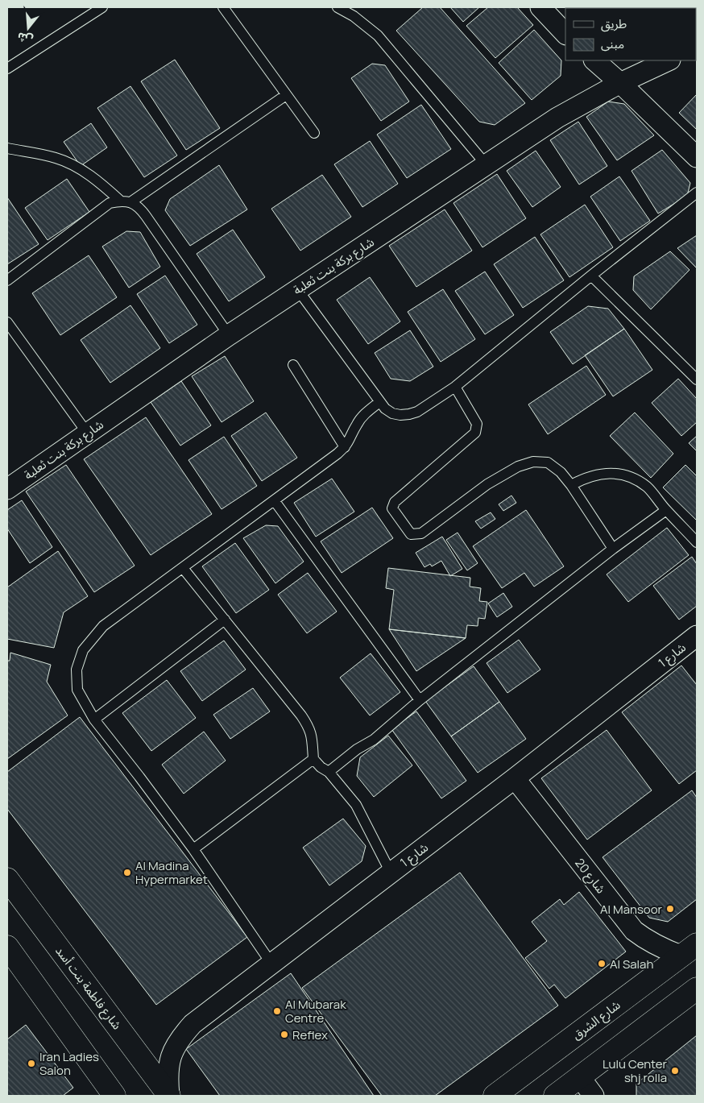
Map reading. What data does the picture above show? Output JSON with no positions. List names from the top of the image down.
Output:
{
  "streets": {
    "street": [
      "شارع بركة بنت ثعلبة",
      "شارع 1",
      "شارع 20",
      "شارع فاطمة بنت أسد",
      "شارع الشرق"
    ]
  },
  "crossings": [
    ["شارع 1", "شارع 20"],
    ["شارع 1", "شارع فاطمة بنت أسد"],
    ["شارع 20", "شارع الشرق"]
  ],
  "places": [
    "Al Madina Hypermarket",
    "Al Mansoor",
    "Al Salah",
    "Al Mubarak Centre",
    "Reflex",
    "Iran Ladies Salon",
    "Lulu Center shj rolla"
  ],
  "legend": ["طريق", "مبنى"],
  "north": "bottom"
}
